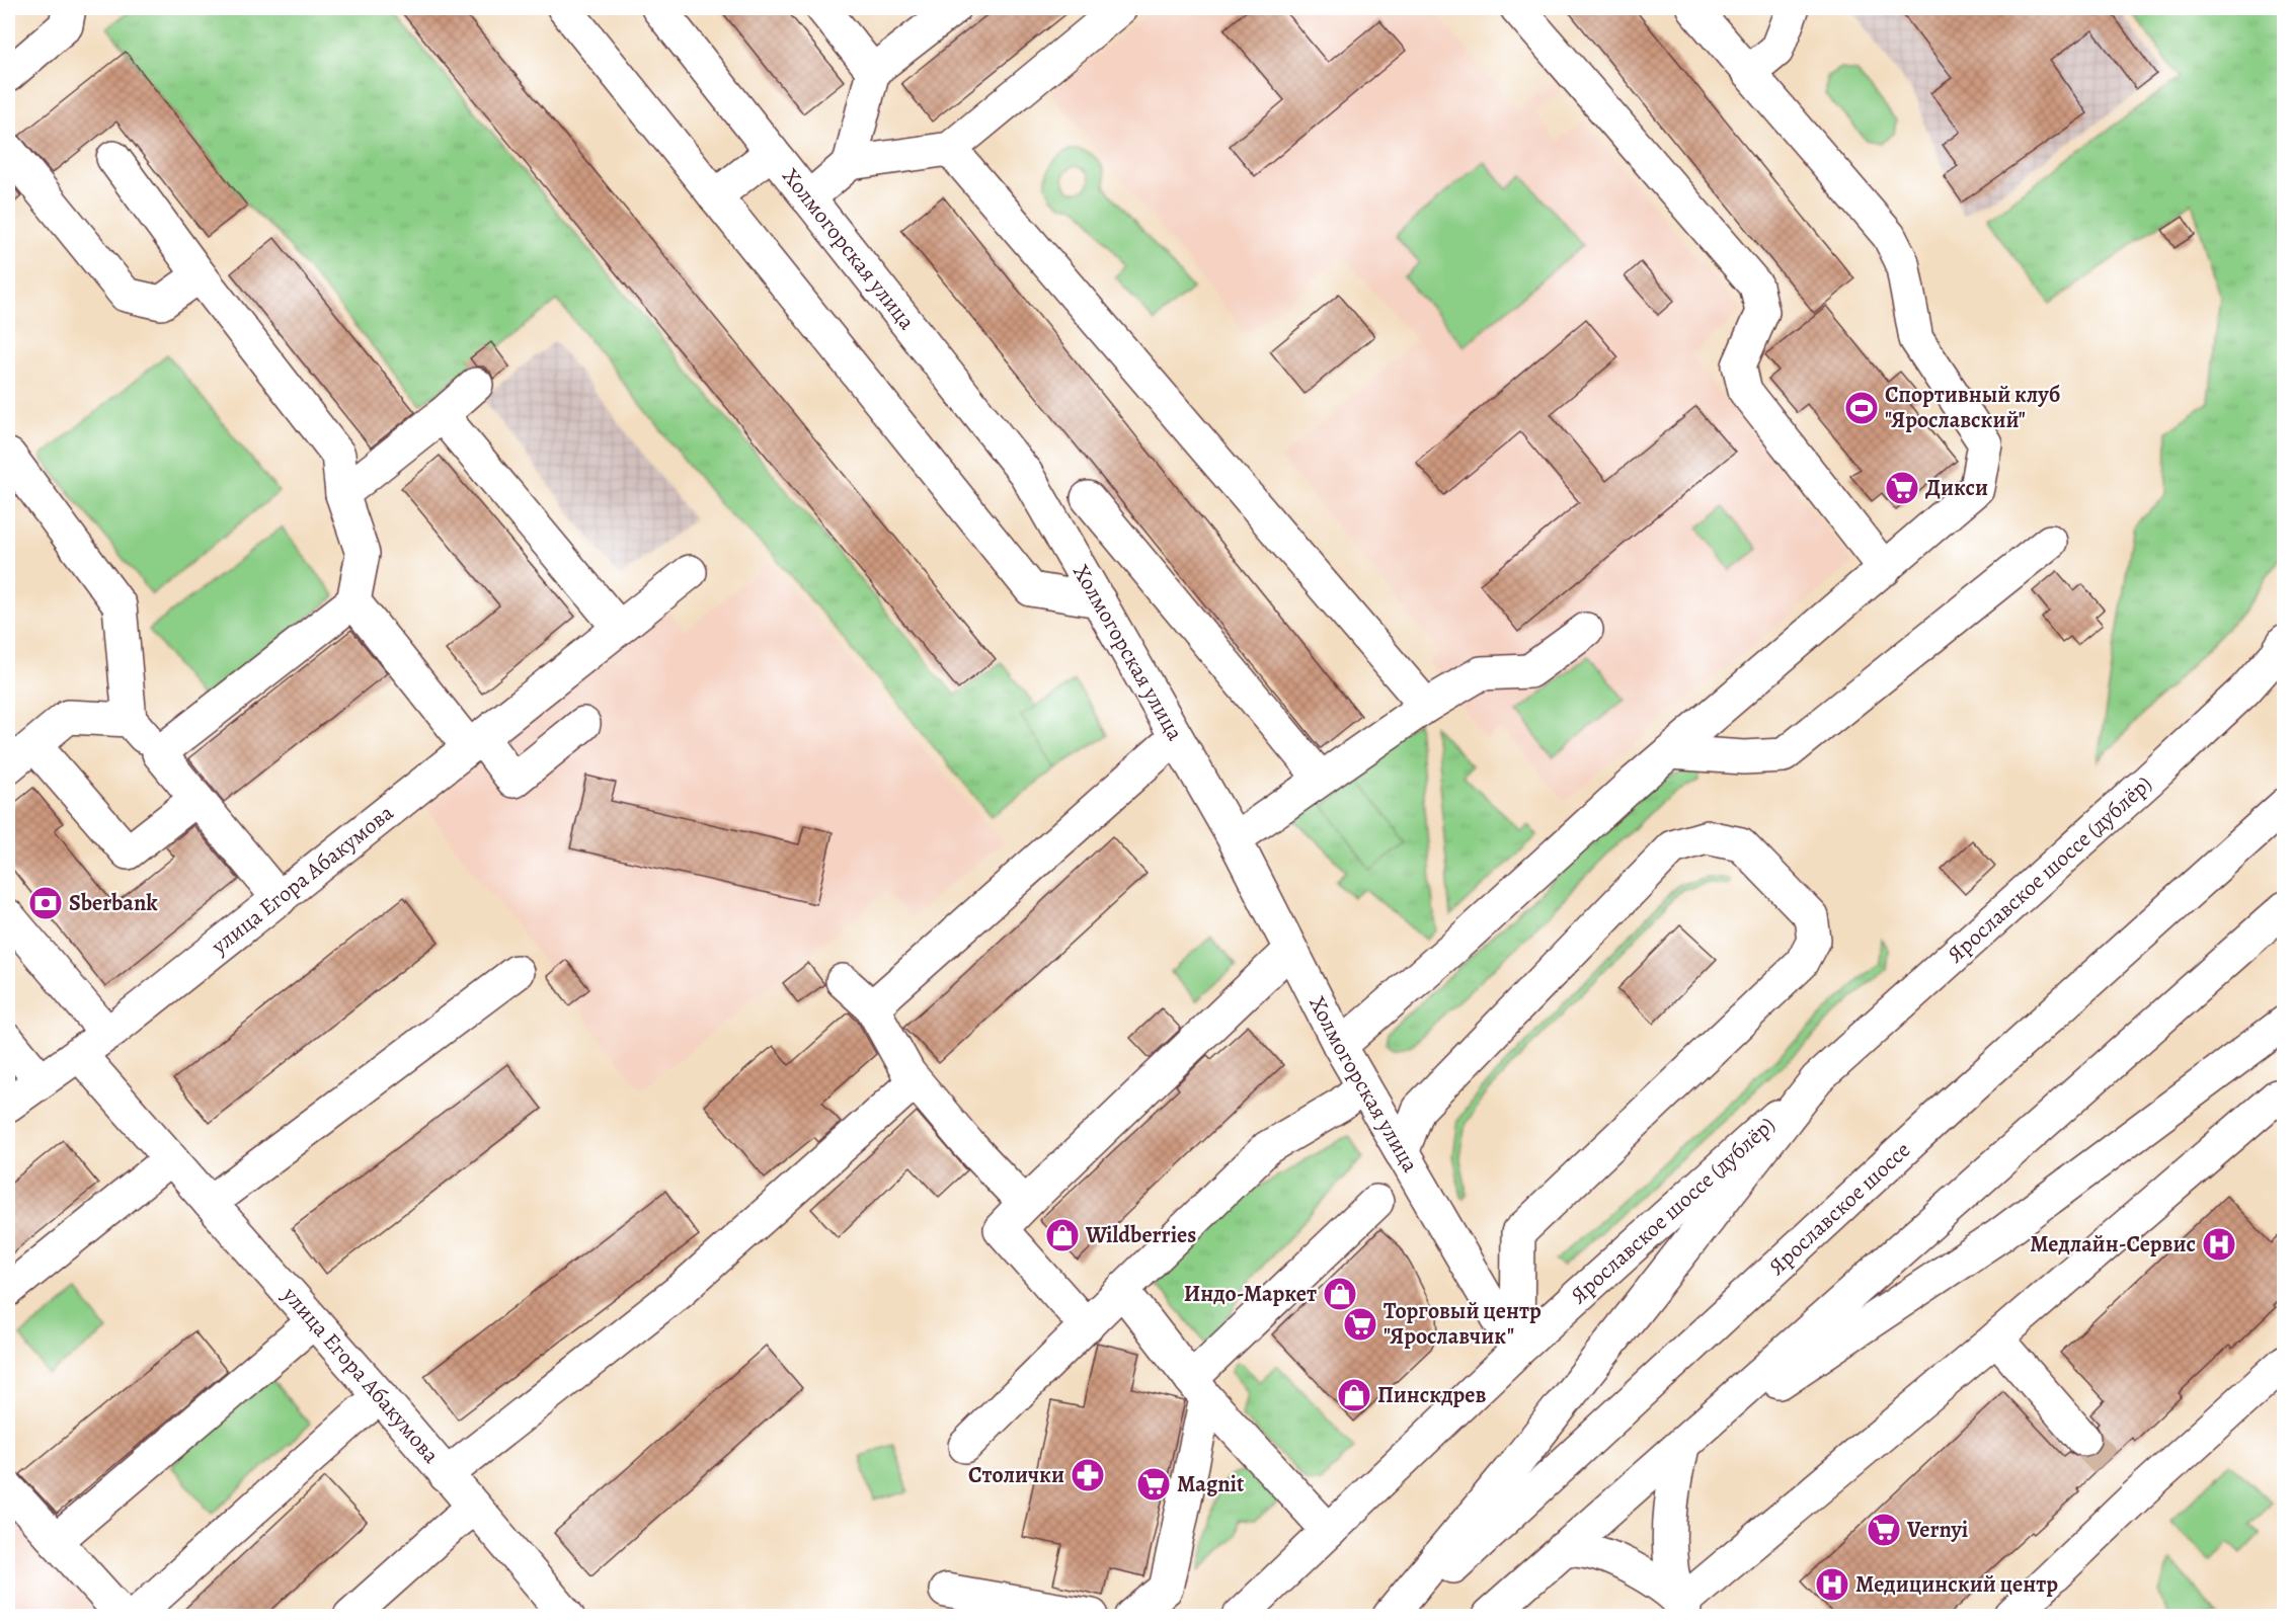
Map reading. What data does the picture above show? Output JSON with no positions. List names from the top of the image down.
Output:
{
  "streets": {
    "street": [
      "Холмогорская улица",
      "Ярославское шоссе (дублёр)",
      "улица Егора Абакумова",
      "Ярославское шоссе"
    ]
  },
  "crossings": [
    ["Холмогорская улица", "Ярославское шоссе (дублёр)"]
  ],
  "places": {
    "sports": ["Спортивный клуб \"Ярославский\""],
    "supermarket": [
      "Дикси",
      "Торговый центр \"Ярославчик\"",
      "Magnit",
      "Vernyi"
    ],
    "bank": ["Sberbank"],
    "shop": ["Wildberries", "Индо-Маркет", "Пинскдрев"],
    "hospital": ["Медлайн-Сервис", "Медицинский центр"],
    "pharmacy": ["Столички"]
  }
}
